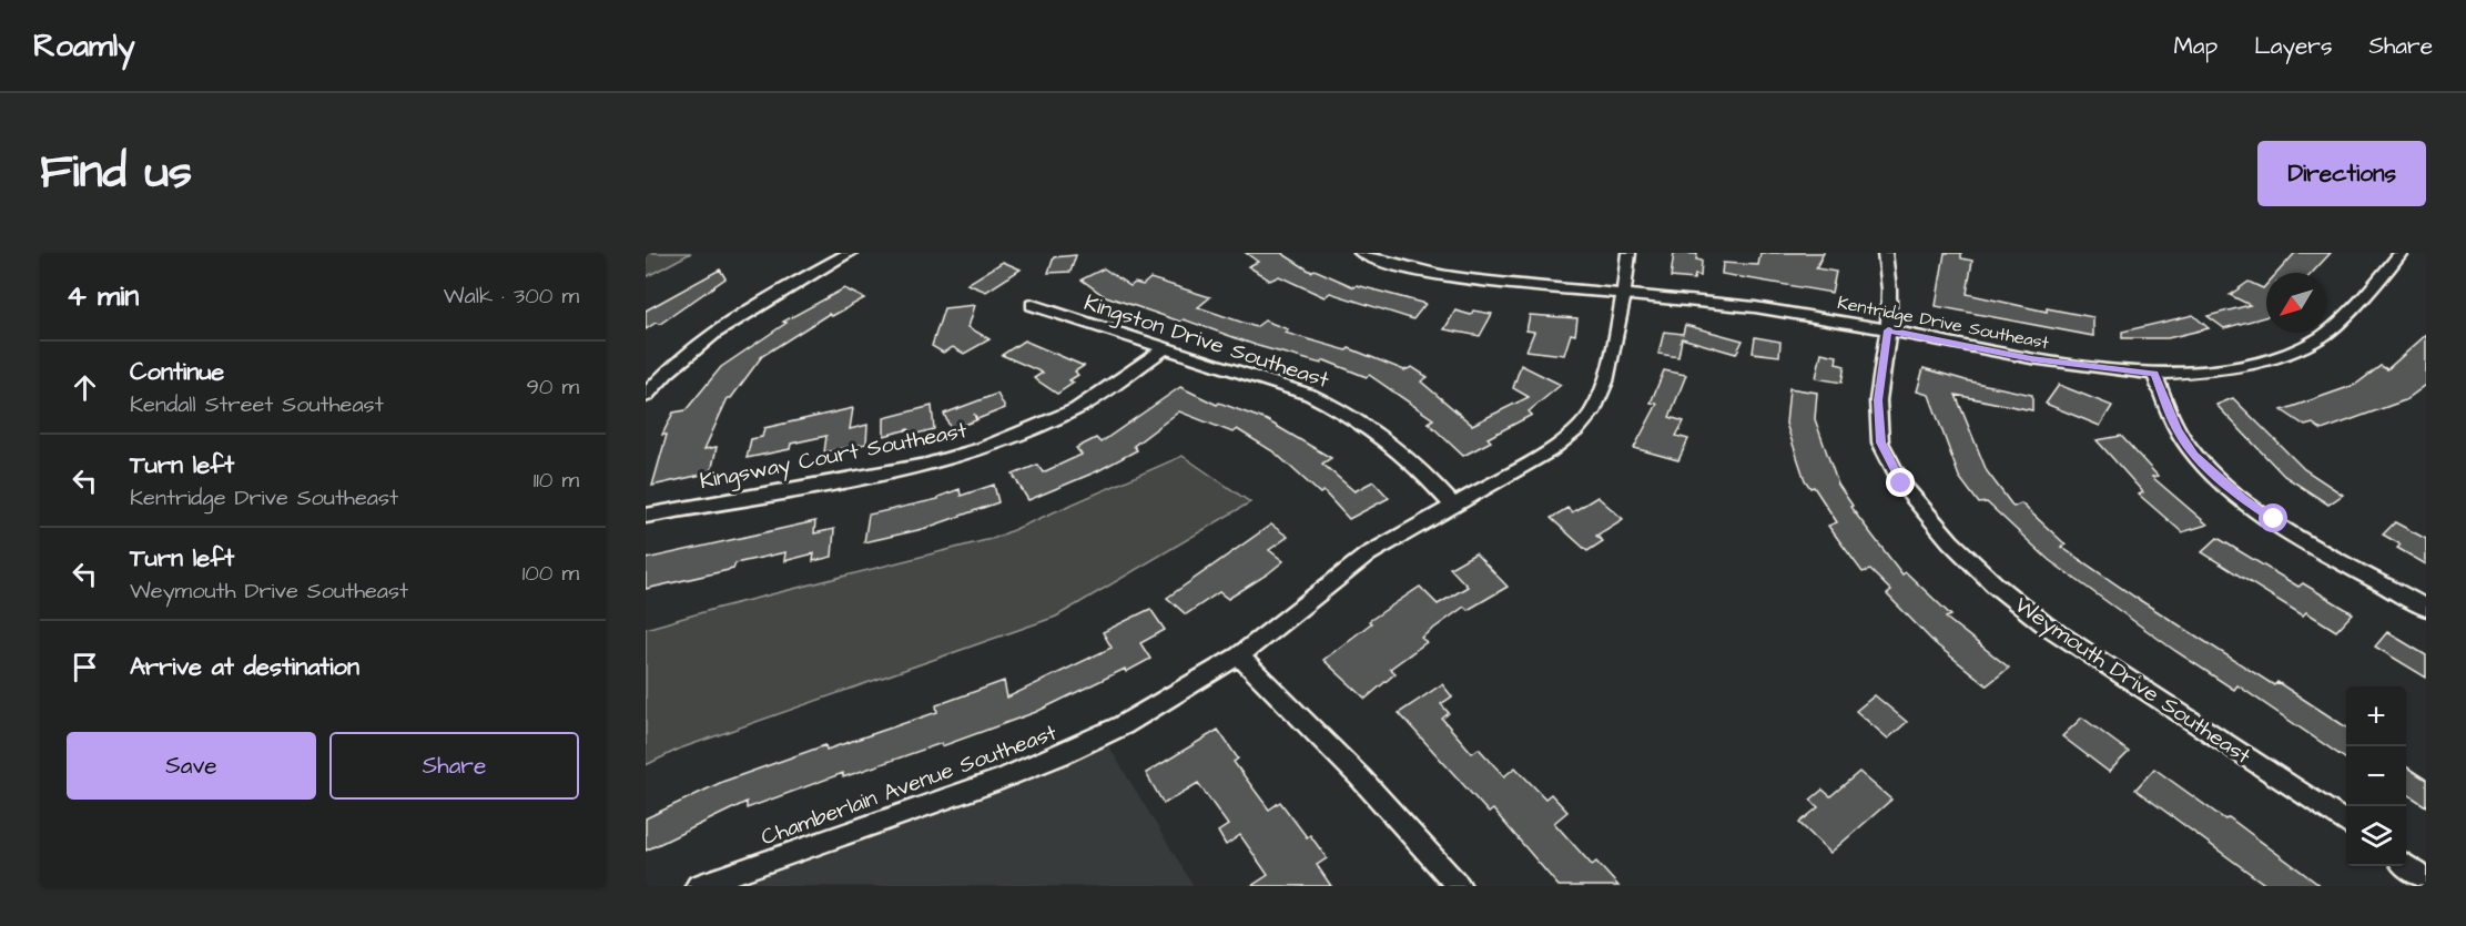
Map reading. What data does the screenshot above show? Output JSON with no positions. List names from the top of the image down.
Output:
{
  "streets": {
    "street": [
      "Kentridge Drive Southeast",
      "Kingston Drive Southeast",
      "Kingsway Court Southeast",
      "Weymouth Drive Southeast",
      "Chamberlain Avenue Southeast"
    ]
  },
  "crossings": [
    ["Kentridge Drive Southeast", "Weymouth Drive Southeast"],
    ["Kentridge Drive Southeast", "Chamberlain Avenue Southeast"],
    ["Kingston Drive Southeast", "Kingsway Court Southeast"],
    ["Kingston Drive Southeast", "Chamberlain Avenue Southeast"]
  ],
  "north": "bottom left",
  "page": {
    "header": "Roamly",
    "nav": ["Map", "Layers", "Share"],
    "title": "Find us",
    "buttons": [
      "Directions",
      ["Save", "Share"]
    ],
    "heading": ["4 min", "Walk · 300 m"],
    "list": [
      ["Continue", "Kendall Street Southeast", "90 m"],
      ["Turn left", "Kentridge Drive Southeast", "110 m"],
      ["Turn left", "Weymouth Drive Southeast", "100 m"],
      "Arrive at destination"
    ],
    "map_buttons": ["+", "−"]
  }
}
